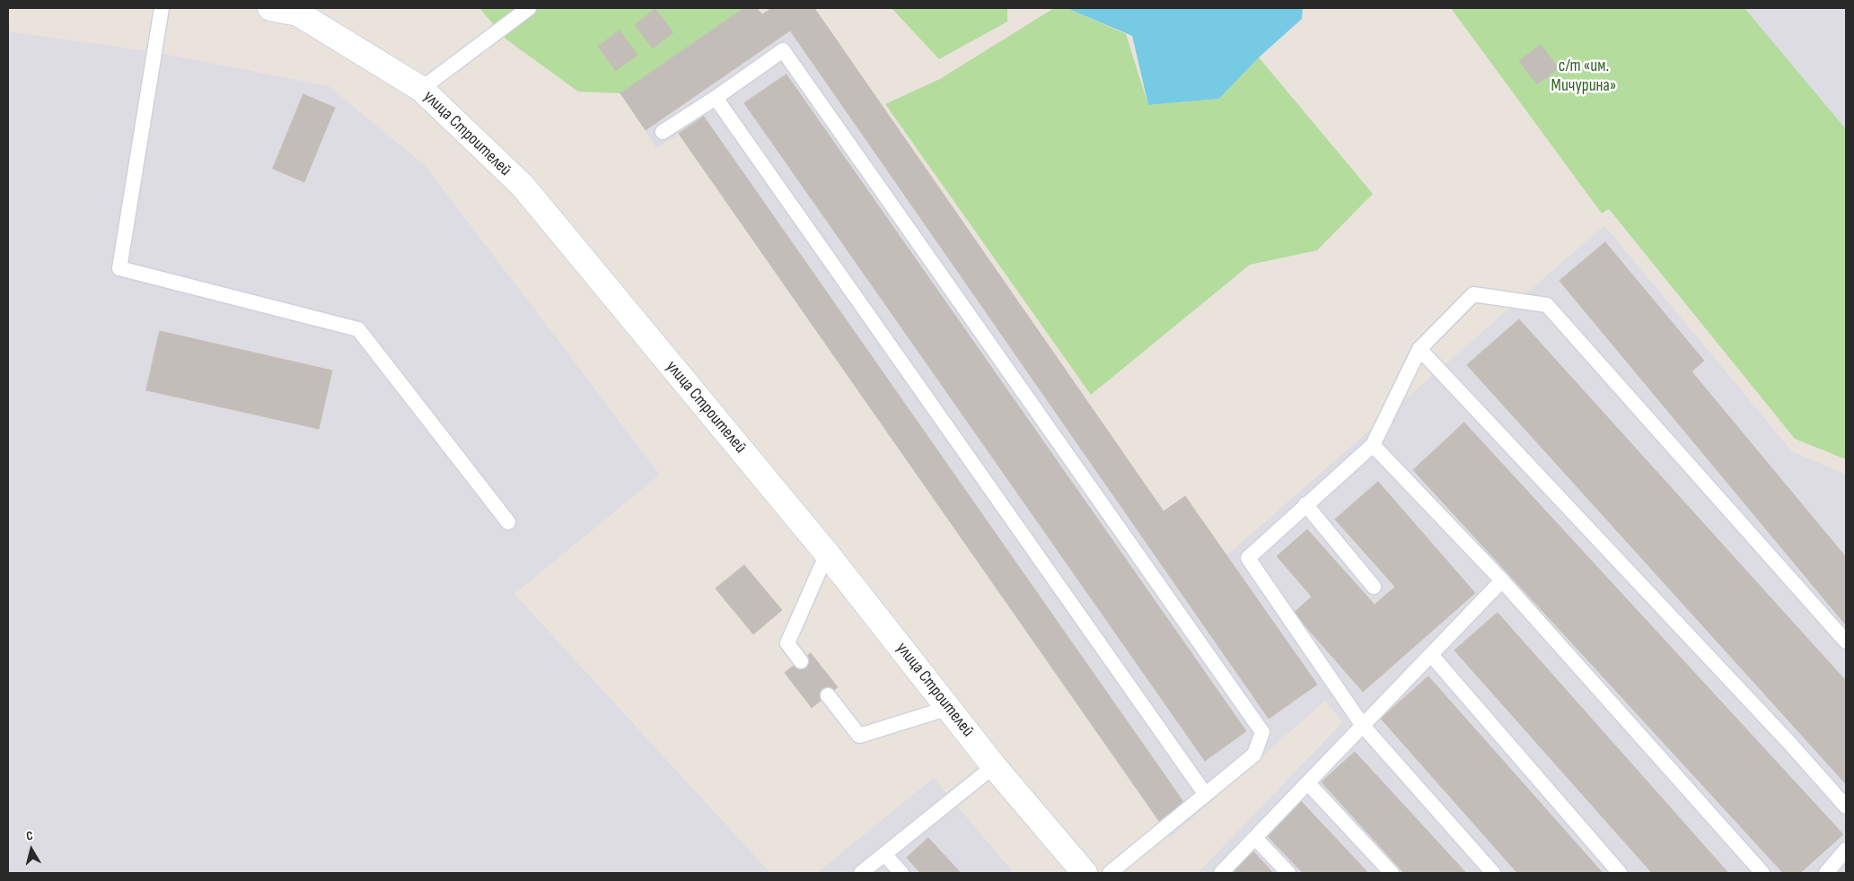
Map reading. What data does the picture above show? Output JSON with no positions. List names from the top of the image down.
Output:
{
  "streets": {
    "main road": ["улица Строителей"]
  },
  "parks": ["с/т «им. Мичурина»"],
  "north": "top"
}
